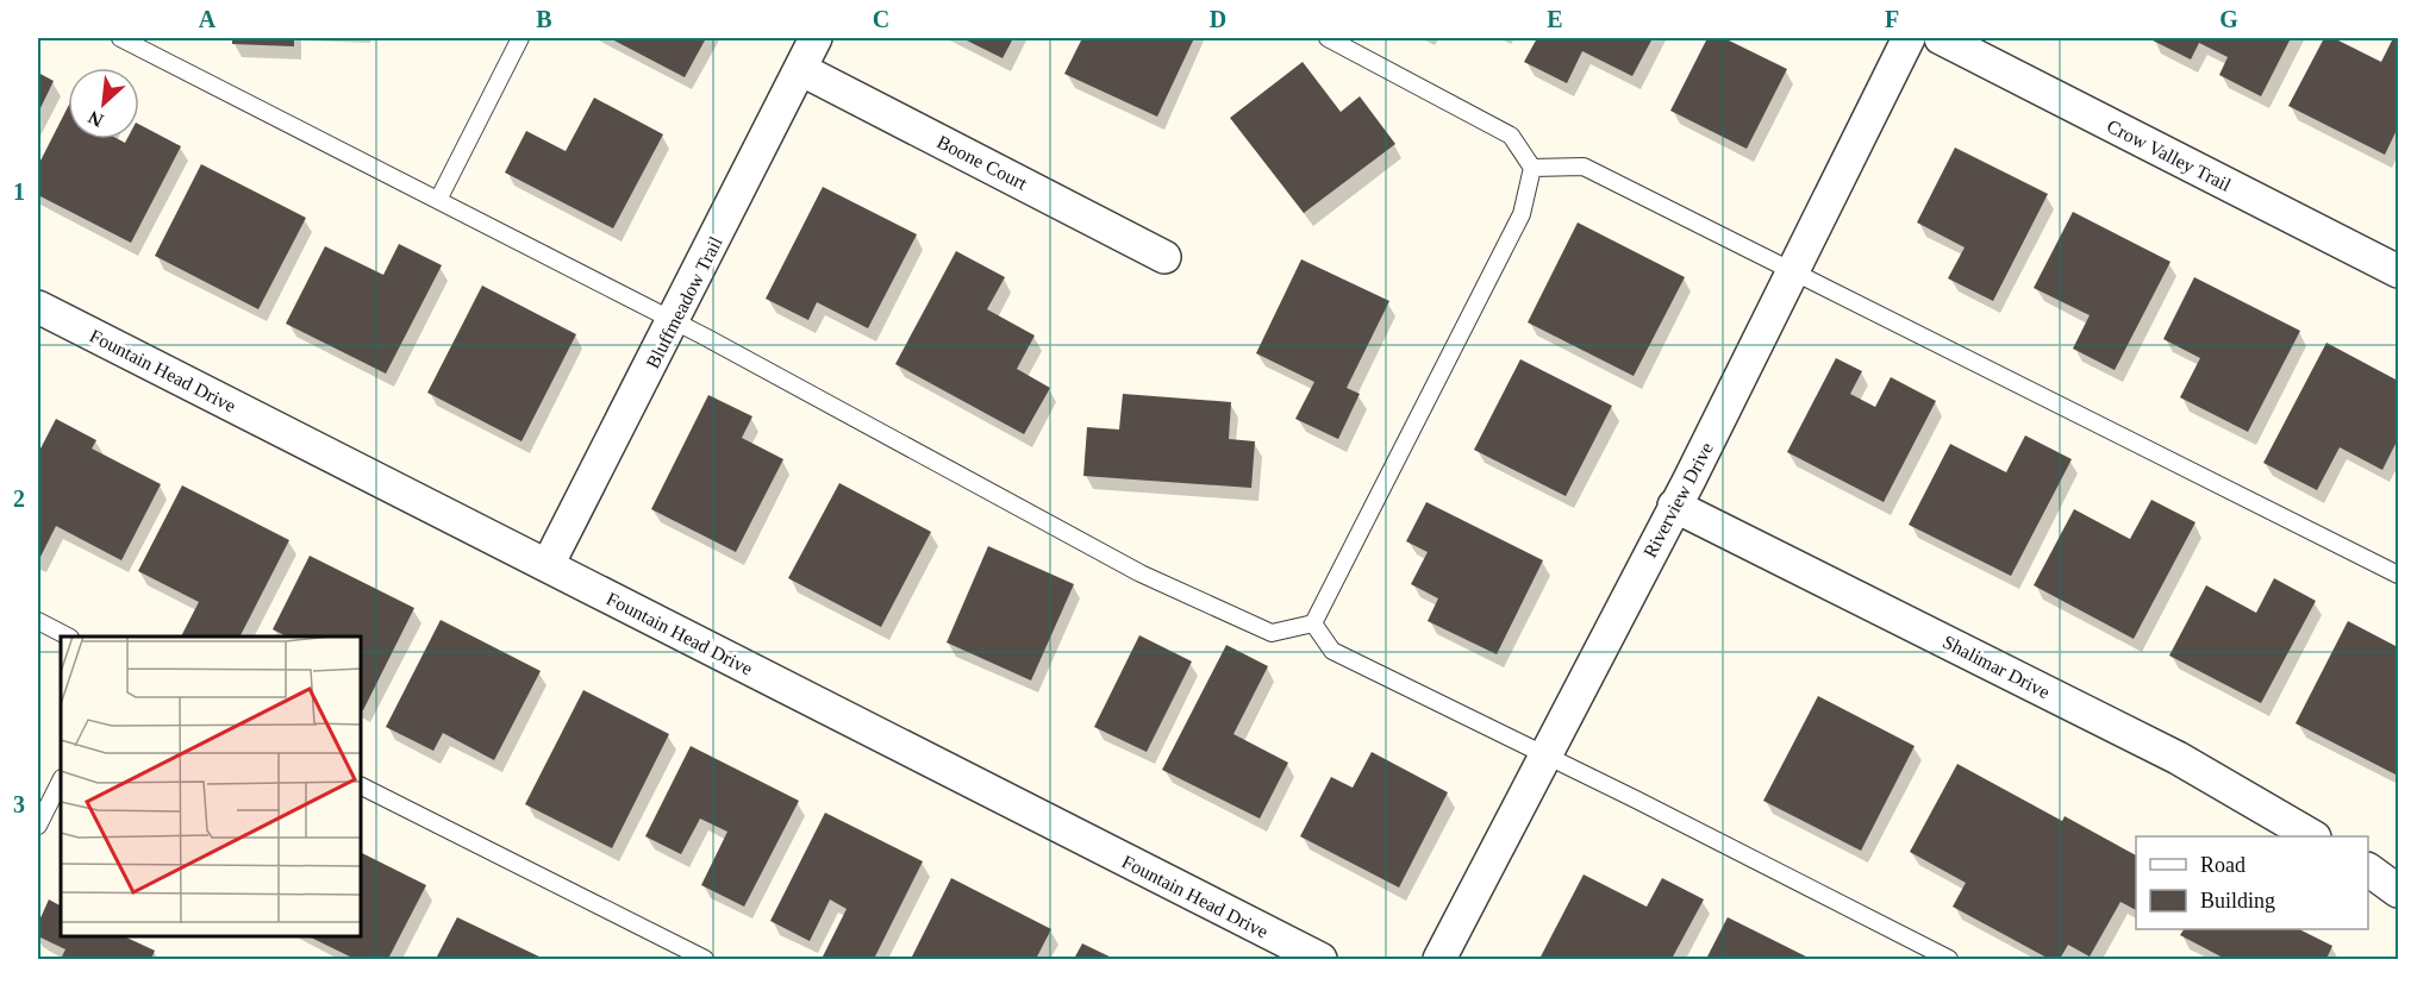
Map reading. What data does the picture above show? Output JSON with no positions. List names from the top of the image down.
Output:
{
  "streets": {
    "street": [
      "Crow Valley Trail",
      "Boone Court",
      "Bluffmeadow Trail",
      "Fountain Head Drive",
      "Riverview Drive",
      "Shalimar Drive"
    ]
  },
  "crossings": [
    ["Boone Court", "Bluffmeadow Trail"],
    ["Bluffmeadow Trail", "Fountain Head Drive"],
    ["Riverview Drive", "Shalimar Drive"]
  ],
  "legend": ["Road", "Building"],
  "north": "bottom left",
  "grid": {
    "columns": [
      "A",
      "B",
      "C",
      "D",
      "E",
      "F",
      "G"
    ],
    "rows": ["1", "2", "3"]
  }
}
